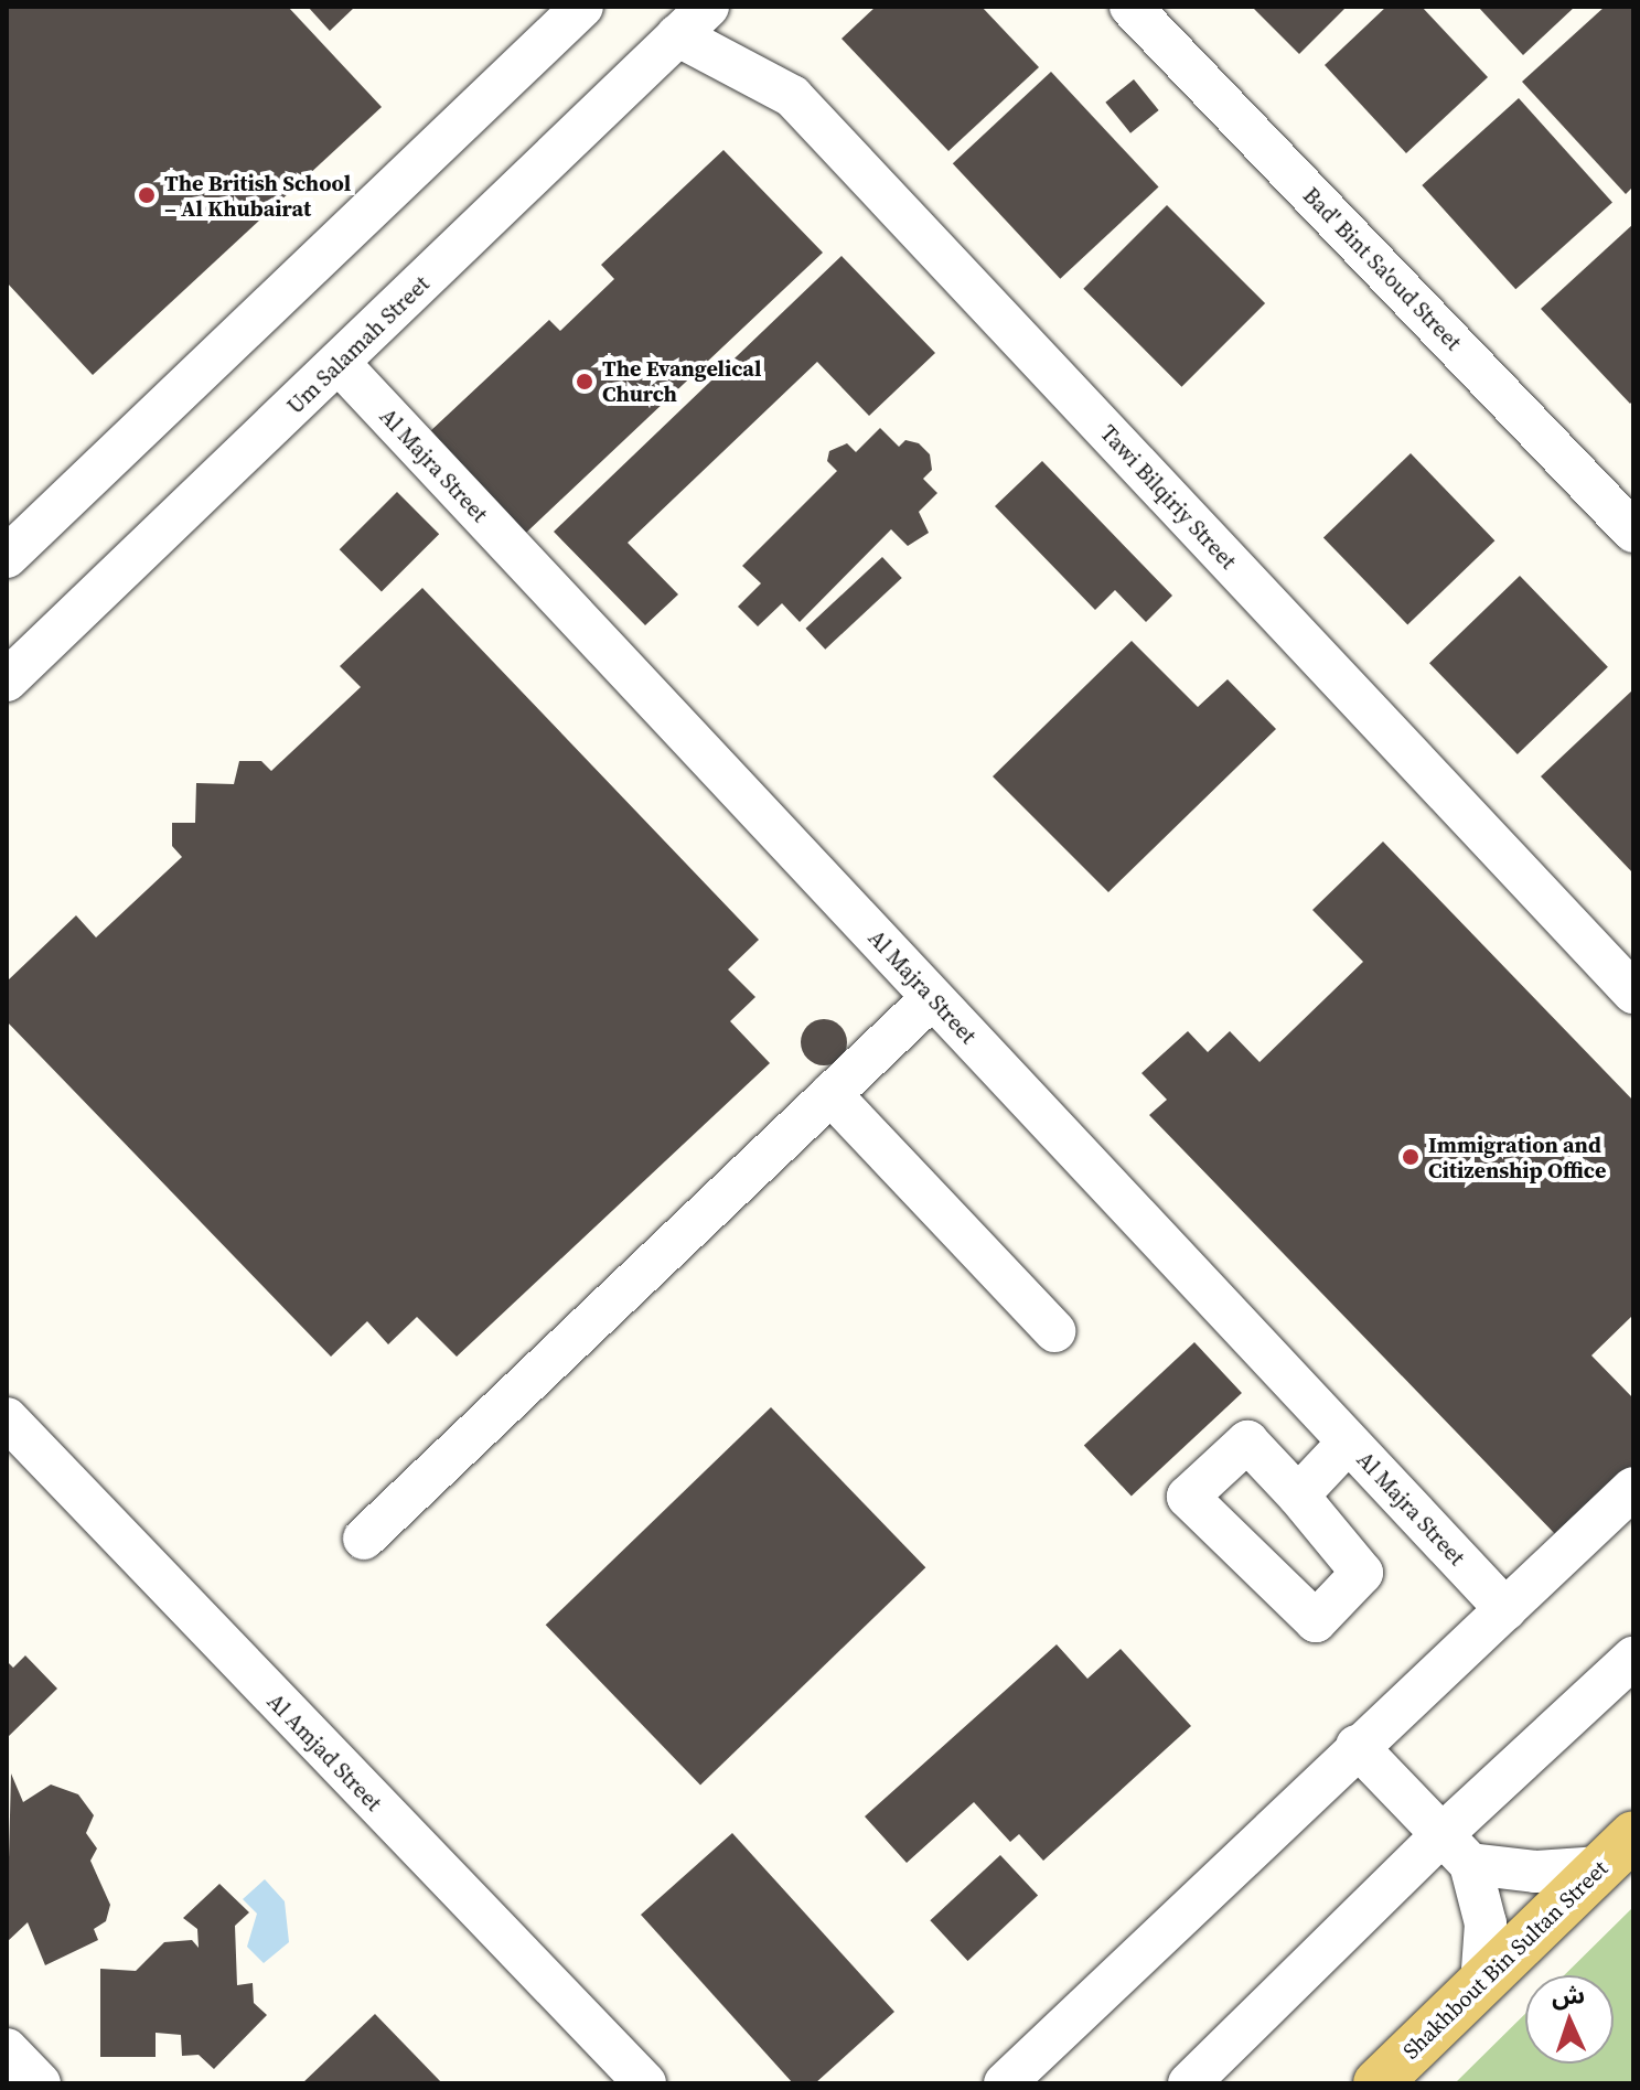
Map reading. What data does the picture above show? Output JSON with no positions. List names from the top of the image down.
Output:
{
  "streets": {
    "main road": ["Shakhbout Bin Sultan Street"],
    "street": [
      "Bad' Bint Sa'oud Street",
      "Um Salamah Street",
      "Al Majra Street",
      "Tawi Bilqiriy Street",
      "Al Amjad Street"
    ]
  },
  "crossings": [
    ["Um Salamah Street", "Al Majra Street"],
    ["Um Salamah Street", "Tawi Bilqiriy Street"]
  ],
  "places": ["The British School – Al Khubairat", "The Evangelical Church", "Immigration and Citizenship Office"],
  "north": "top"
}
